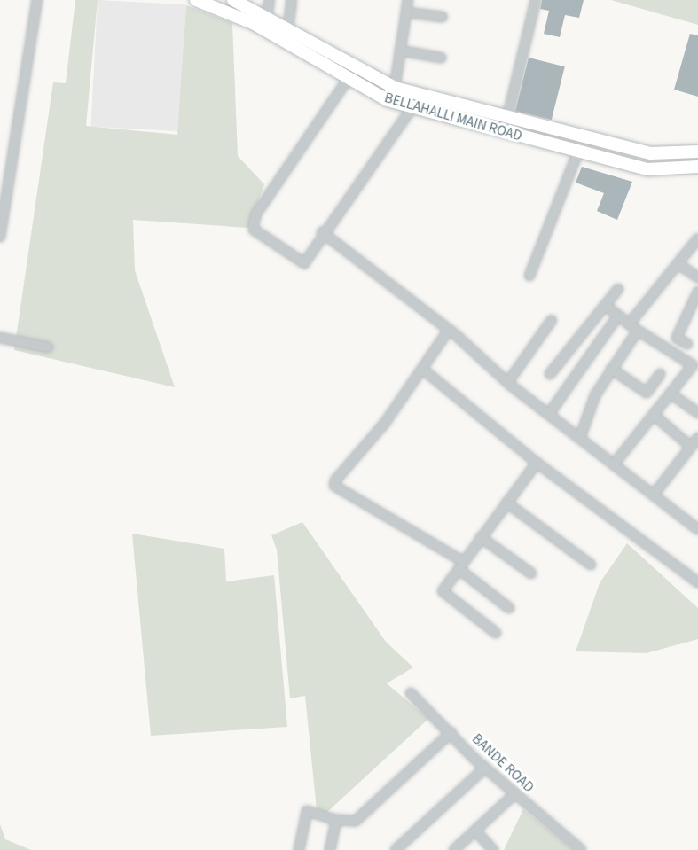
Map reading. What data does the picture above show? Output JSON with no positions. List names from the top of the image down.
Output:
{
  "streets": {
    "main road": ["BELLAHALLI MAIN ROAD"],
    "street": ["BANDE ROAD"]
  }
}
